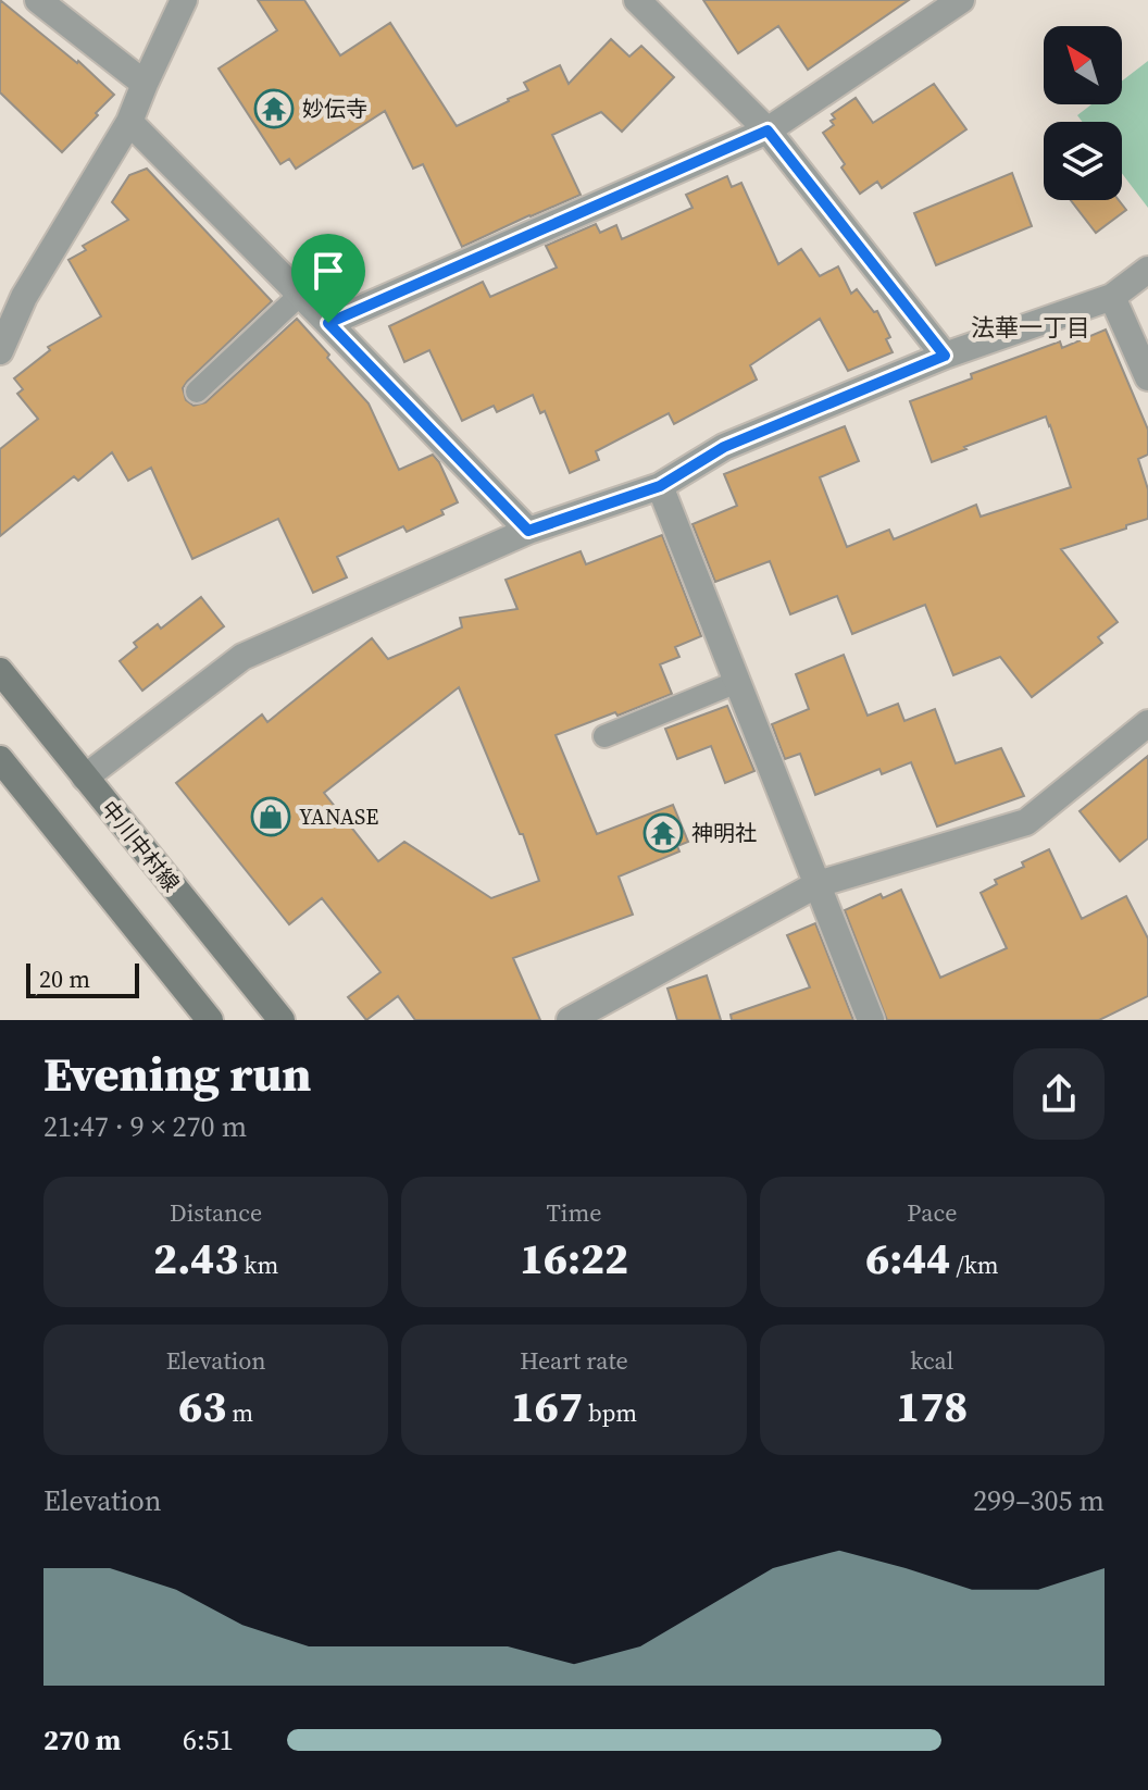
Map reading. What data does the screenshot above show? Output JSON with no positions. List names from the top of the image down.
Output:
{
  "streets": {
    "main road": ["中川中村線"]
  },
  "districts": ["法華一丁目"],
  "places": {
    "temple": ["妙伝寺", "神明社"],
    "shop": ["YANASE"]
  },
  "scale_bar": "20 m",
  "north": "top left",
  "page": {
    "scale": "20 m",
    "heading": ["Evening run", "21:47 · 9 × 270 m"],
    "stats": [
      ["Distance", "2.43 km"],
      ["Time", "16:22"],
      ["Pace", "6:44 /km"],
      ["Elevation", "63 m"],
      ["Heart rate", "167 bpm"],
      ["kcal", "178"]
    ],
    "chart": ["Elevation", "299–305 m"],
    "list": [
      {
        "name": "270 m",
        "note": "6:51"
      }
    ]
  }
}
